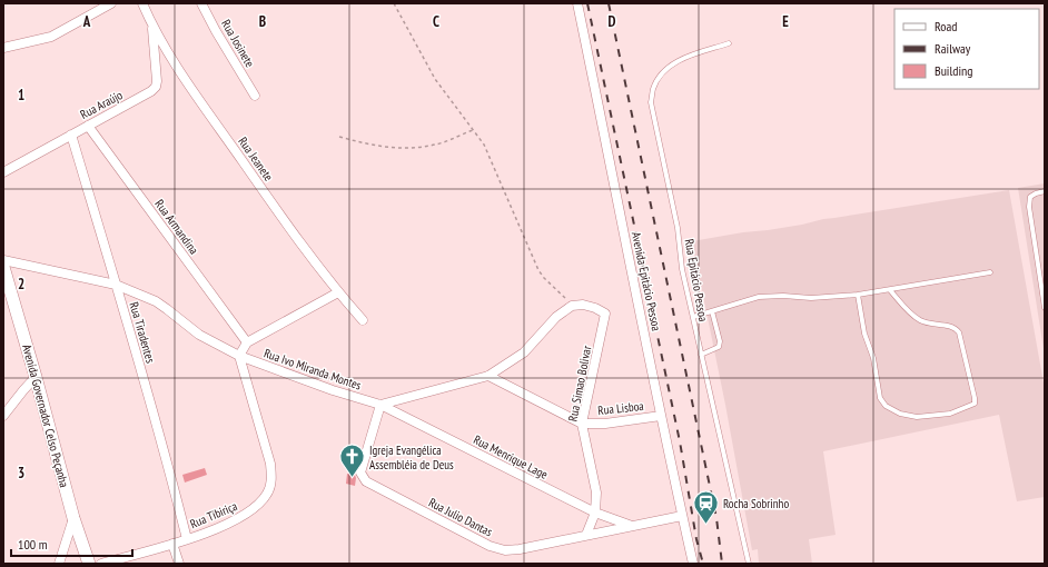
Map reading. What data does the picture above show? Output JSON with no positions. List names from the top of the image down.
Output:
{
  "streets": {
    "main road": ["Avenida Governador Celso Peçanha"],
    "street": [
      "Rua Josinete",
      "Rua Araújo",
      "Rua Jeanete",
      "Rua Armandina",
      "Avenida Epitácio Pessoa",
      "Rua Tiradentes",
      "Rua Ivo Miranda Montes",
      "Rua Simao Bolivar",
      "Rua Lisboa",
      "Rua Menrique Lage",
      "Rua Tibiriça",
      "Rua Julio Dantas"
    ],
    "lane": ["Rua Epitácio Pessoa"]
  },
  "crossings": [
    ["Rua Araújo", "Rua Jeanete"],
    ["Rua Araújo", "Rua Armandina"],
    ["Rua Araújo", "Rua Tiradentes"],
    ["Avenida Epitácio Pessoa", "Rua Lisboa"],
    ["Avenida Epitácio Pessoa", "Rua Julio Dantas"],
    ["Rua Tiradentes", "Rua Ivo Miranda Montes"],
    ["Rua Tiradentes", "Rua Tibiriça"],
    ["Rua Ivo Miranda Montes", "Rua Menrique Lage"],
    ["Rua Ivo Miranda Montes", "Rua Tibiriça"],
    ["Rua Ivo Miranda Montes", "Rua Julio Dantas"],
    ["Rua Simao Bolivar", "Rua Lisboa"],
    ["Rua Simao Bolivar", "Rua Menrique Lage"],
    ["Rua Simao Bolivar", "Rua Julio Dantas"],
    ["Rua Menrique Lage", "Rua Julio Dantas"]
  ],
  "places": {
    "church": ["Igreja Evangélica Assembléia de Deus"],
    "station": ["Rocha Sobrinho"]
  },
  "legend": ["Road", "Railway", "Building"],
  "scale_bar": "100 m",
  "grid": {
    "columns": [
      "A",
      "B",
      "C",
      "D",
      "E"
    ],
    "rows": ["1", "2", "3"]
  }
}
